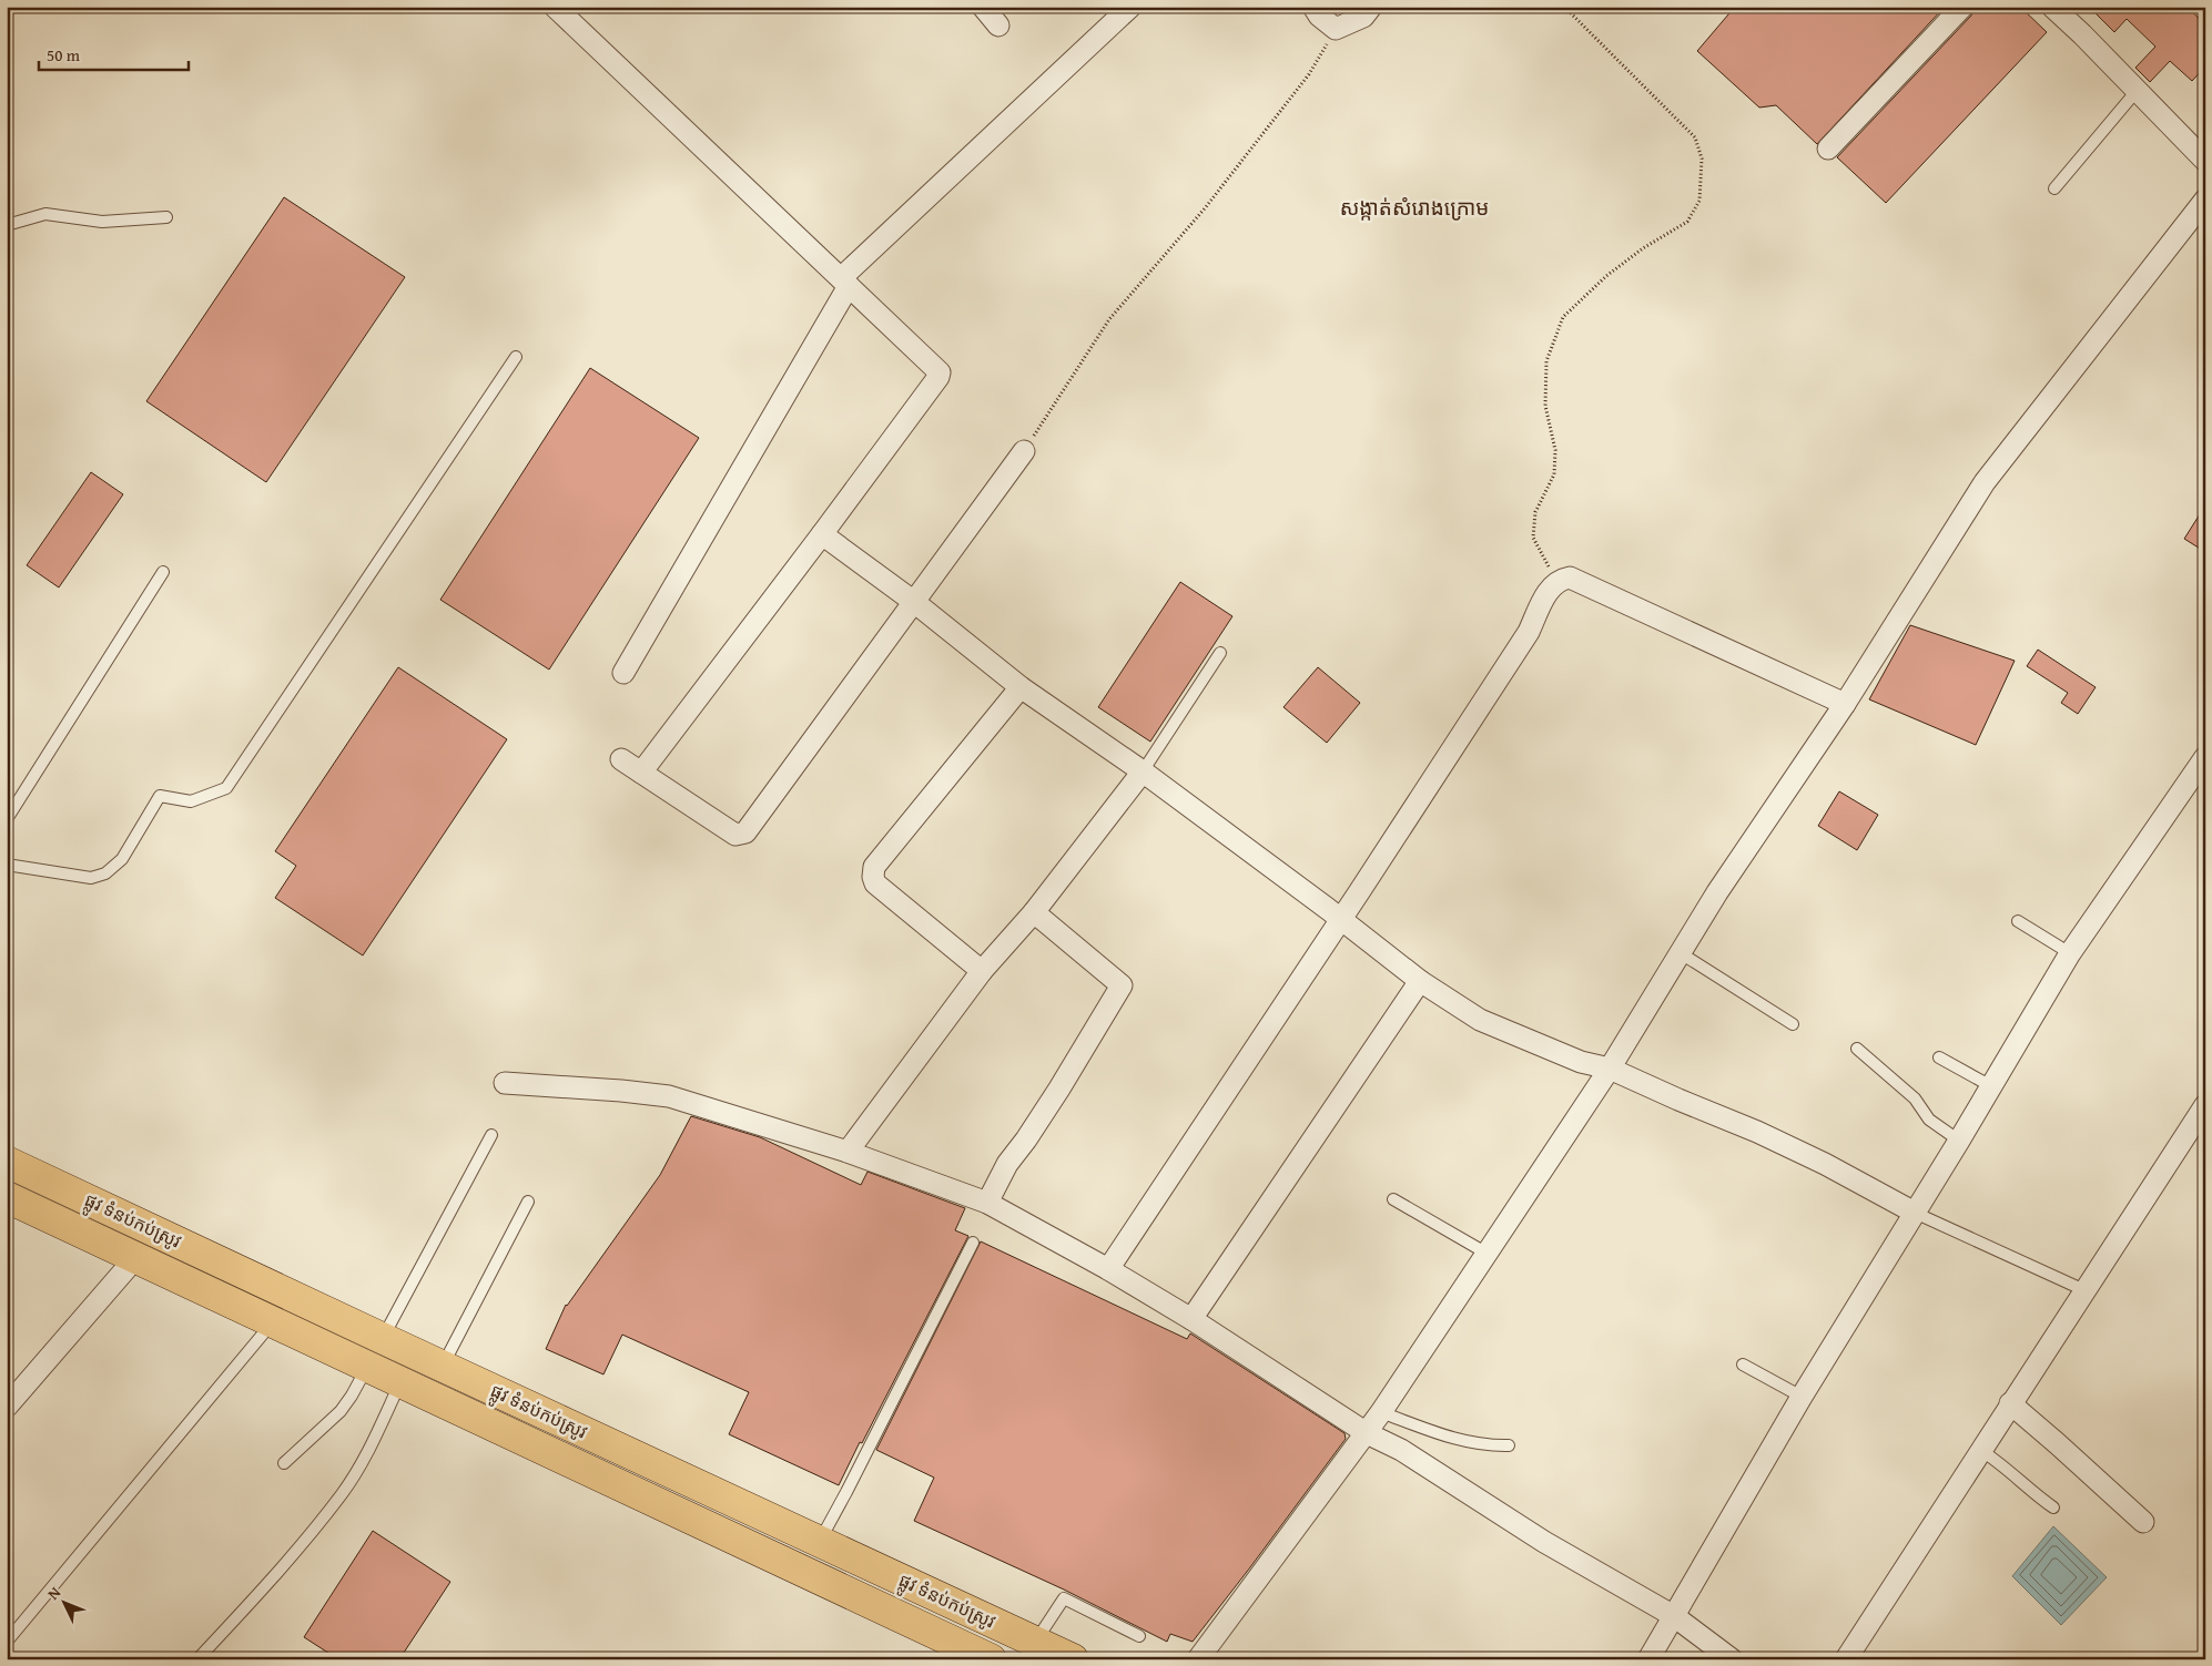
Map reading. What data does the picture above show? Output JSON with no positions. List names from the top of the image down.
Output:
{
  "streets": {
    "main road": ["ផ្លូវ ទំនប់កប់ស្រូវ"]
  },
  "districts": ["សង្កាត់សំរោងក្រោម"],
  "scale_bar": "50 m",
  "north": "top left"
}
